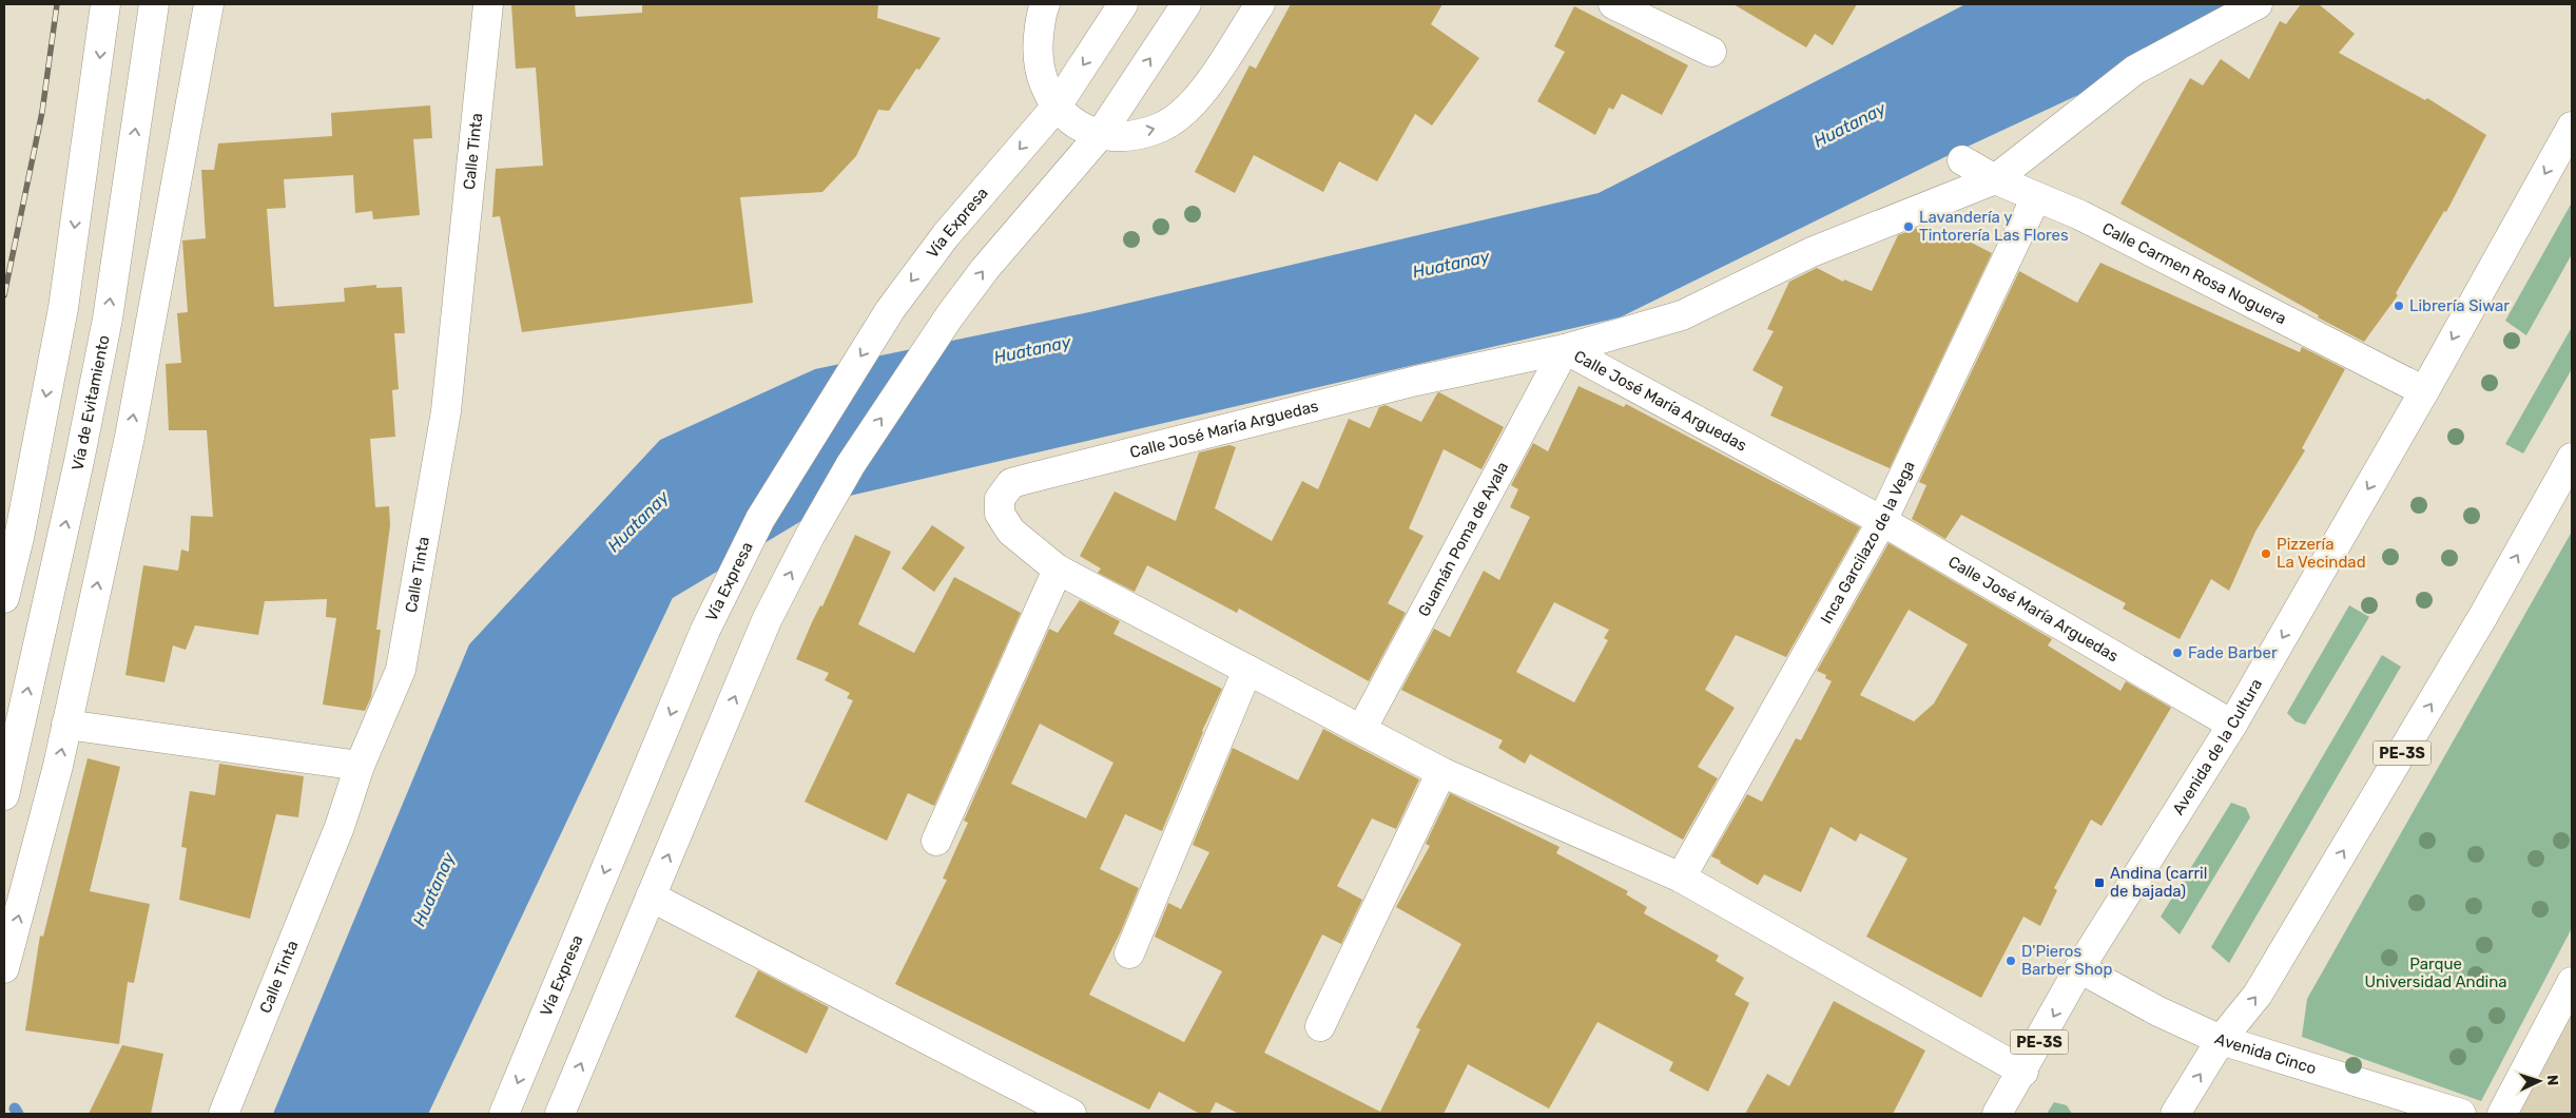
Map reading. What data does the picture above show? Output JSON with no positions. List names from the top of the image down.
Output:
{
  "streets": {
    "main road": [
      "Calle Tinta",
      "Vía Expresa",
      "Calle Carmen Rosa Noguera",
      "Calle José María Arguedas",
      "Vía de Evitamiento",
      "Guamán Poma de Ayala",
      "Inca Garcilazo de la Vega",
      "Avenida de la Cultura",
      "PE-3S",
      "Avenida Cinco"
    ]
  },
  "crossings": [
    ["Calle Carmen Rosa Noguera", "Inca Garcilazo de la Vega"],
    ["Calle Carmen Rosa Noguera", "Avenida de la Cultura"],
    ["Calle José María Arguedas", "Guamán Poma de Ayala"],
    ["Calle José María Arguedas", "Inca Garcilazo de la Vega"],
    ["Calle José María Arguedas", "Avenida de la Cultura"],
    ["Avenida de la Cultura", "Avenida Cinco"],
    ["PE-3S", "Avenida Cinco"]
  ],
  "water": ["Huatanay"],
  "parks": ["Parque Universidad Andina"],
  "places": {
    "other": [
      "Lavandería y Tintorería Las Flores",
      "Librería Siwar",
      "Pizzería La Vecindad",
      "Fade Barber",
      "D'Pieros Barber Shop"
    ],
    "transit": ["Andina (carril de bajada)"]
  },
  "north": "right"
}
